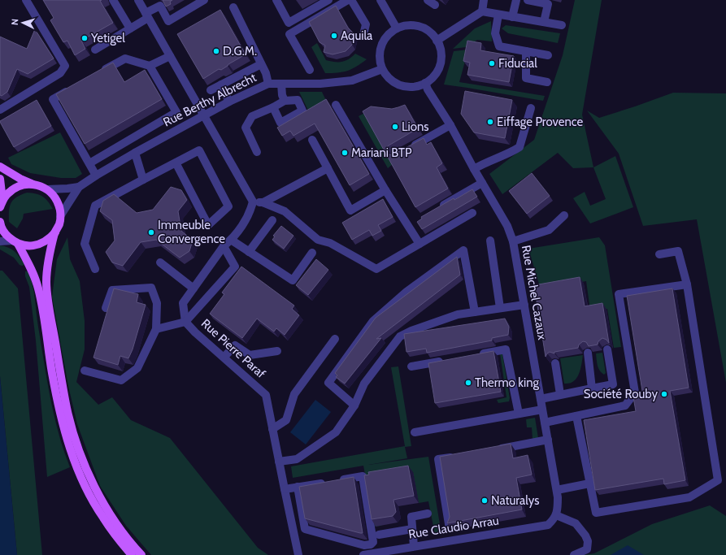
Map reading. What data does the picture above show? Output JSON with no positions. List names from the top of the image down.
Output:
{
  "streets": {
    "street": [
      "Rue Berthy Albrecht",
      "Rue Michel Cazaux",
      "Rue Pierre Paraf",
      "Rue Claudio Arrau"
    ]
  },
  "crossings": [
    ["Rue Berthy Albrecht", "Rue Michel Cazaux"],
    ["Rue Michel Cazaux", "Rue Claudio Arrau"]
  ],
  "places": [
    "Aquila",
    "Yetigel",
    "D.G.M.",
    "Fiducial",
    "Eiffage Provence",
    "Lions",
    "Mariani BTP",
    "Immeuble Convergence",
    "Thermo king",
    "Société Rouby",
    "Naturalys"
  ],
  "north": "left"
}
